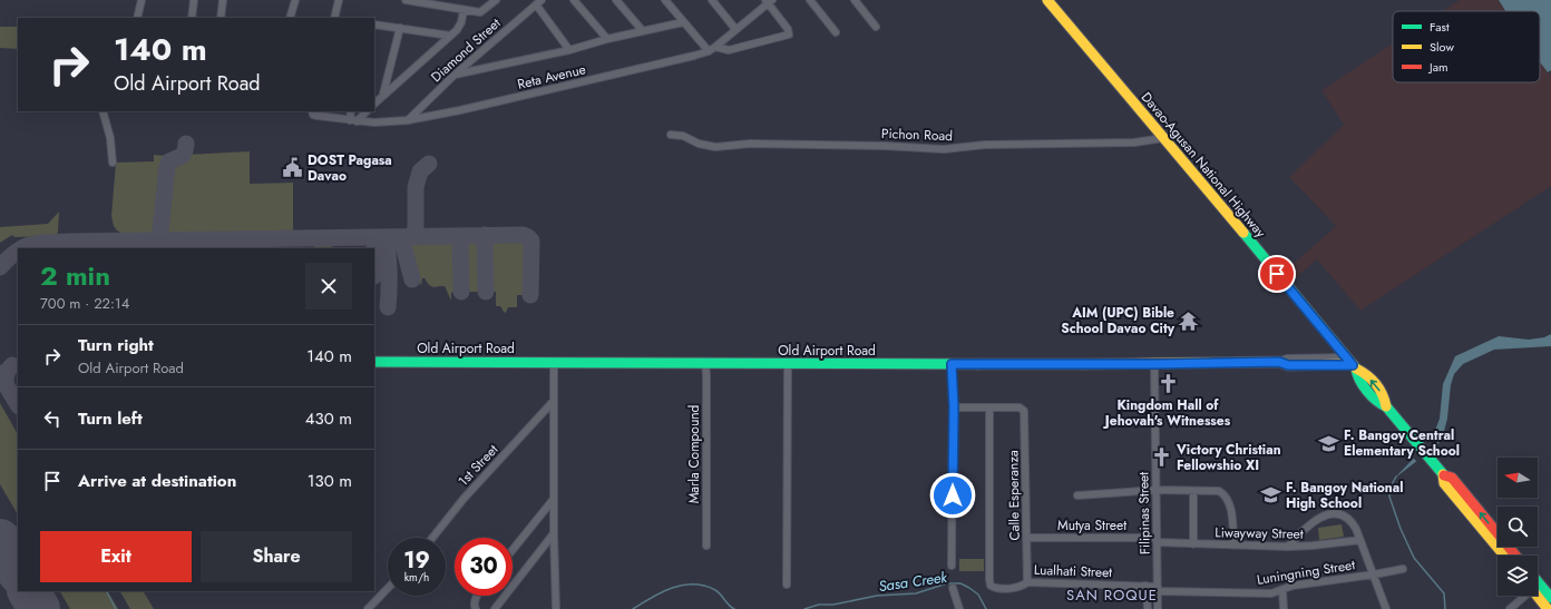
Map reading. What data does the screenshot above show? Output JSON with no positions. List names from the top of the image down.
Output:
{
  "streets": {
    "street": [
      "Diamond Street",
      "Reta Avenue",
      "Pichon Road",
      "Davao-Agusan National Highway",
      "Old Airport Road",
      "Marla Compound",
      "1st Street",
      "Calle Esperanza",
      "Filipinas Street",
      "Mutya Street",
      "Liwayway Street",
      "Lualhati Street",
      "Luningning Street"
    ]
  },
  "crossings": [
    ["Diamond Street", "Reta Avenue"],
    ["Pichon Road", "Davao-Agusan National Highway"],
    ["Davao-Agusan National Highway", "Old Airport Road"],
    ["Old Airport Road", "Marla Compound"],
    ["Old Airport Road", "Filipinas Street"],
    ["Calle Esperanza", "Mutya Street"],
    ["Calle Esperanza", "Lualhati Street"],
    ["Filipinas Street", "Mutya Street"],
    ["Filipinas Street", "Liwayway Street"],
    ["Filipinas Street", "Lualhati Street"],
    ["Filipinas Street", "Luningning Street"],
    ["Mutya Street", "Liwayway Street"],
    ["Lualhati Street", "Luningning Street"]
  ],
  "districts": ["SAN ROQUE"],
  "water": ["Sasa Creek"],
  "places": {
    "public building": ["DOST Pagasa Davao"],
    "temple": ["AIM (UPC) Bible School Davao City"],
    "church": ["Kingdom Hall of Jehovah's Witnesses", "Victory Christian Fellowshio XI"],
    "school or university": ["F. Bangoy Central Elementary School", "F. Bangoy National High School"]
  },
  "legend": ["Fast", "Slow", "Jam"],
  "north": "left",
  "page": {
    "turn": ["140 m", "Old Airport Road"],
    "heading": ["2 min", "700 m · 22:14"],
    "list": [
      {
        "name": "Turn right",
        "note": "Old Airport Road",
        "value": "140 m"
      },
      {
        "name": "Turn left",
        "value": "430 m"
      },
      {
        "name": "Arrive at destination",
        "value": "130 m"
      }
    ],
    "buttons": ["Exit", "Share"],
    "speed": "19 km/h",
    "limit": "30"
  }
}
